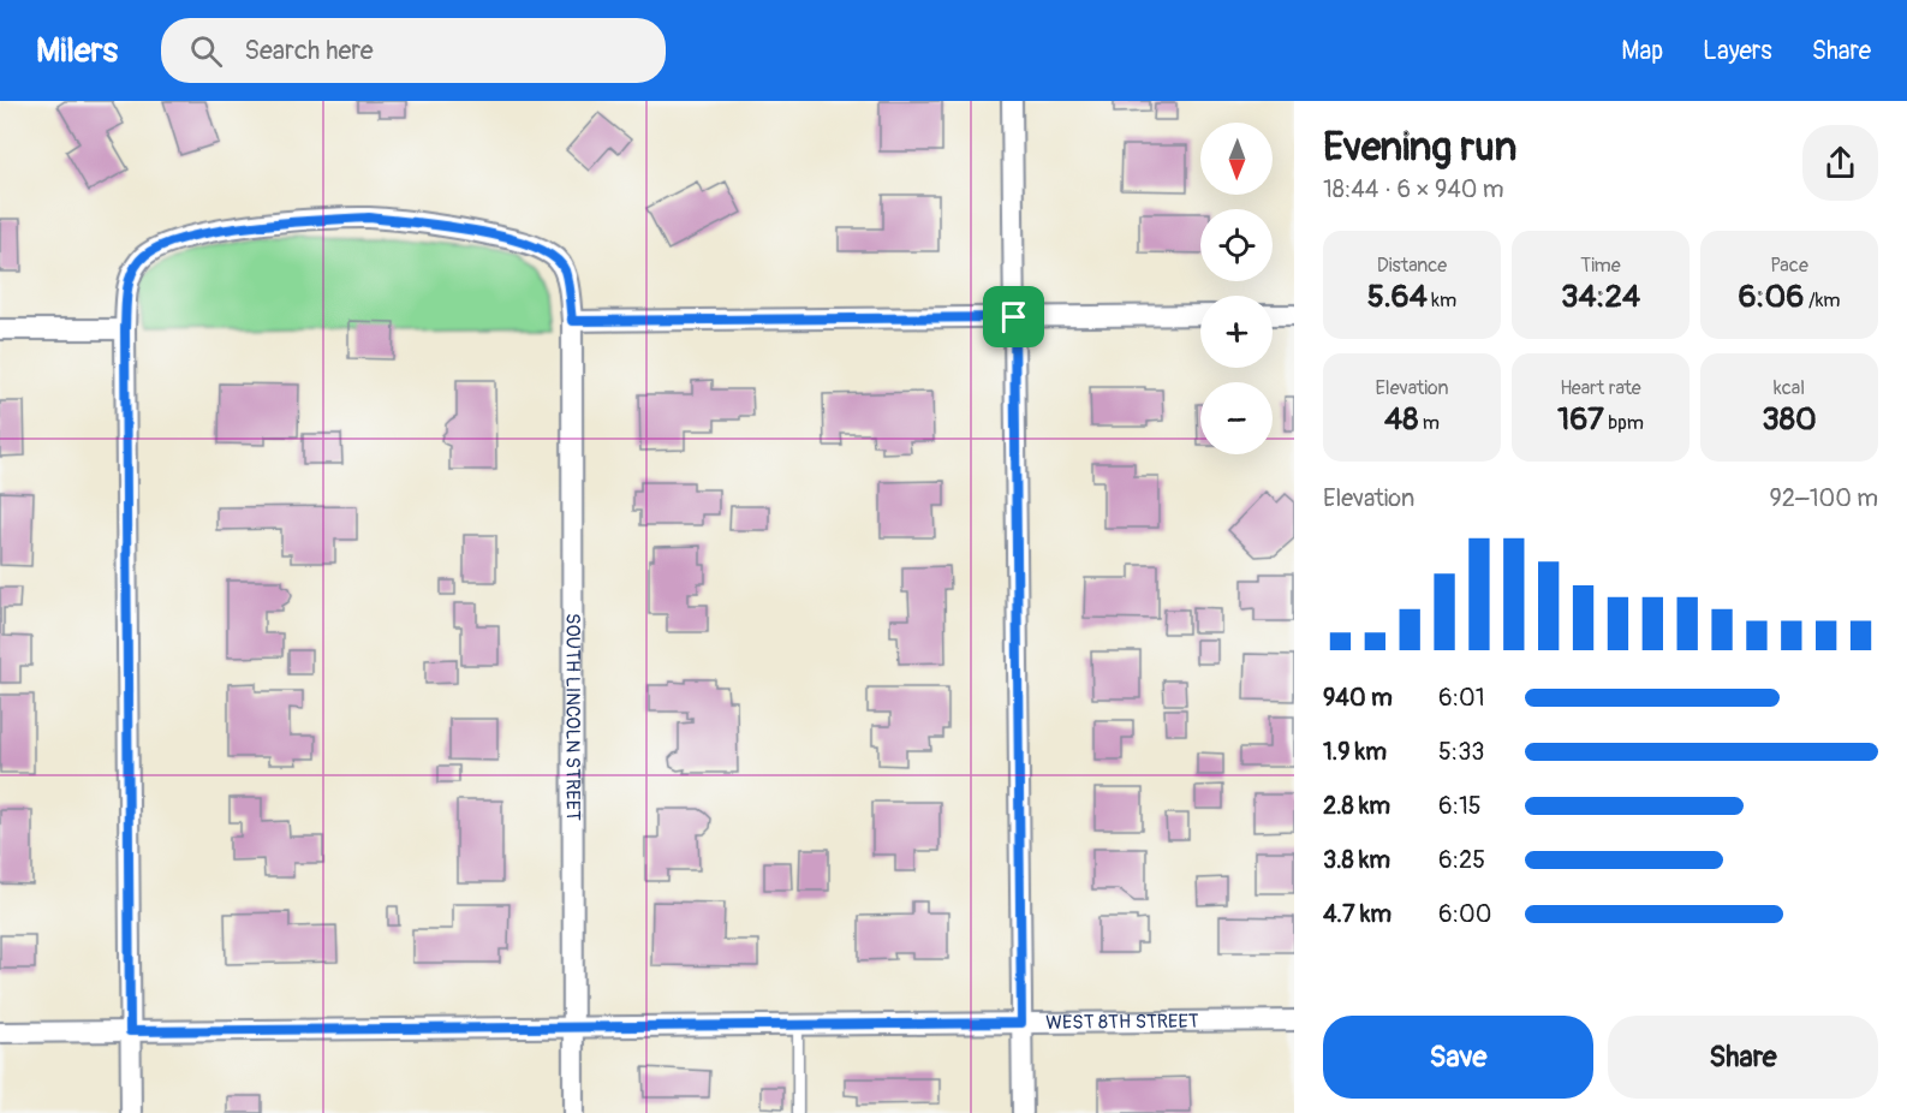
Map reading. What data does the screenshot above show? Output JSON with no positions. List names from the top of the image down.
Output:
{
  "streets": {
    "street": ["SOUTH LINCOLN STREET", "WEST 8TH STREET"]
  },
  "crossings": [
    ["SOUTH LINCOLN STREET", "WEST 8TH STREET"]
  ],
  "north": "bottom",
  "page": {
    "header": "Milers",
    "search": "Search here",
    "nav": ["Map", "Layers", "Share"],
    "heading": ["Evening run", "18:44 · 6 × 940 m"],
    "map_buttons": ["+", "−"],
    "stats": [
      ["Distance", "5.64 km"],
      ["Time", "34:24"],
      ["Pace", "6:06 /km"],
      ["Elevation", "48 m"],
      ["Heart rate", "167 bpm"],
      ["kcal", "380"]
    ],
    "chart": ["Elevation", "92–100 m"],
    "list": [
      {
        "name": "940 m",
        "note": "6:01"
      },
      {
        "name": "1.9 km",
        "note": "5:33"
      },
      {
        "name": "2.8 km",
        "note": "6:15"
      },
      {
        "name": "3.8 km",
        "note": "6:25"
      },
      {
        "name": "4.7 km",
        "note": "6:00"
      }
    ],
    "buttons": ["Save", "Share"]
  }
}
